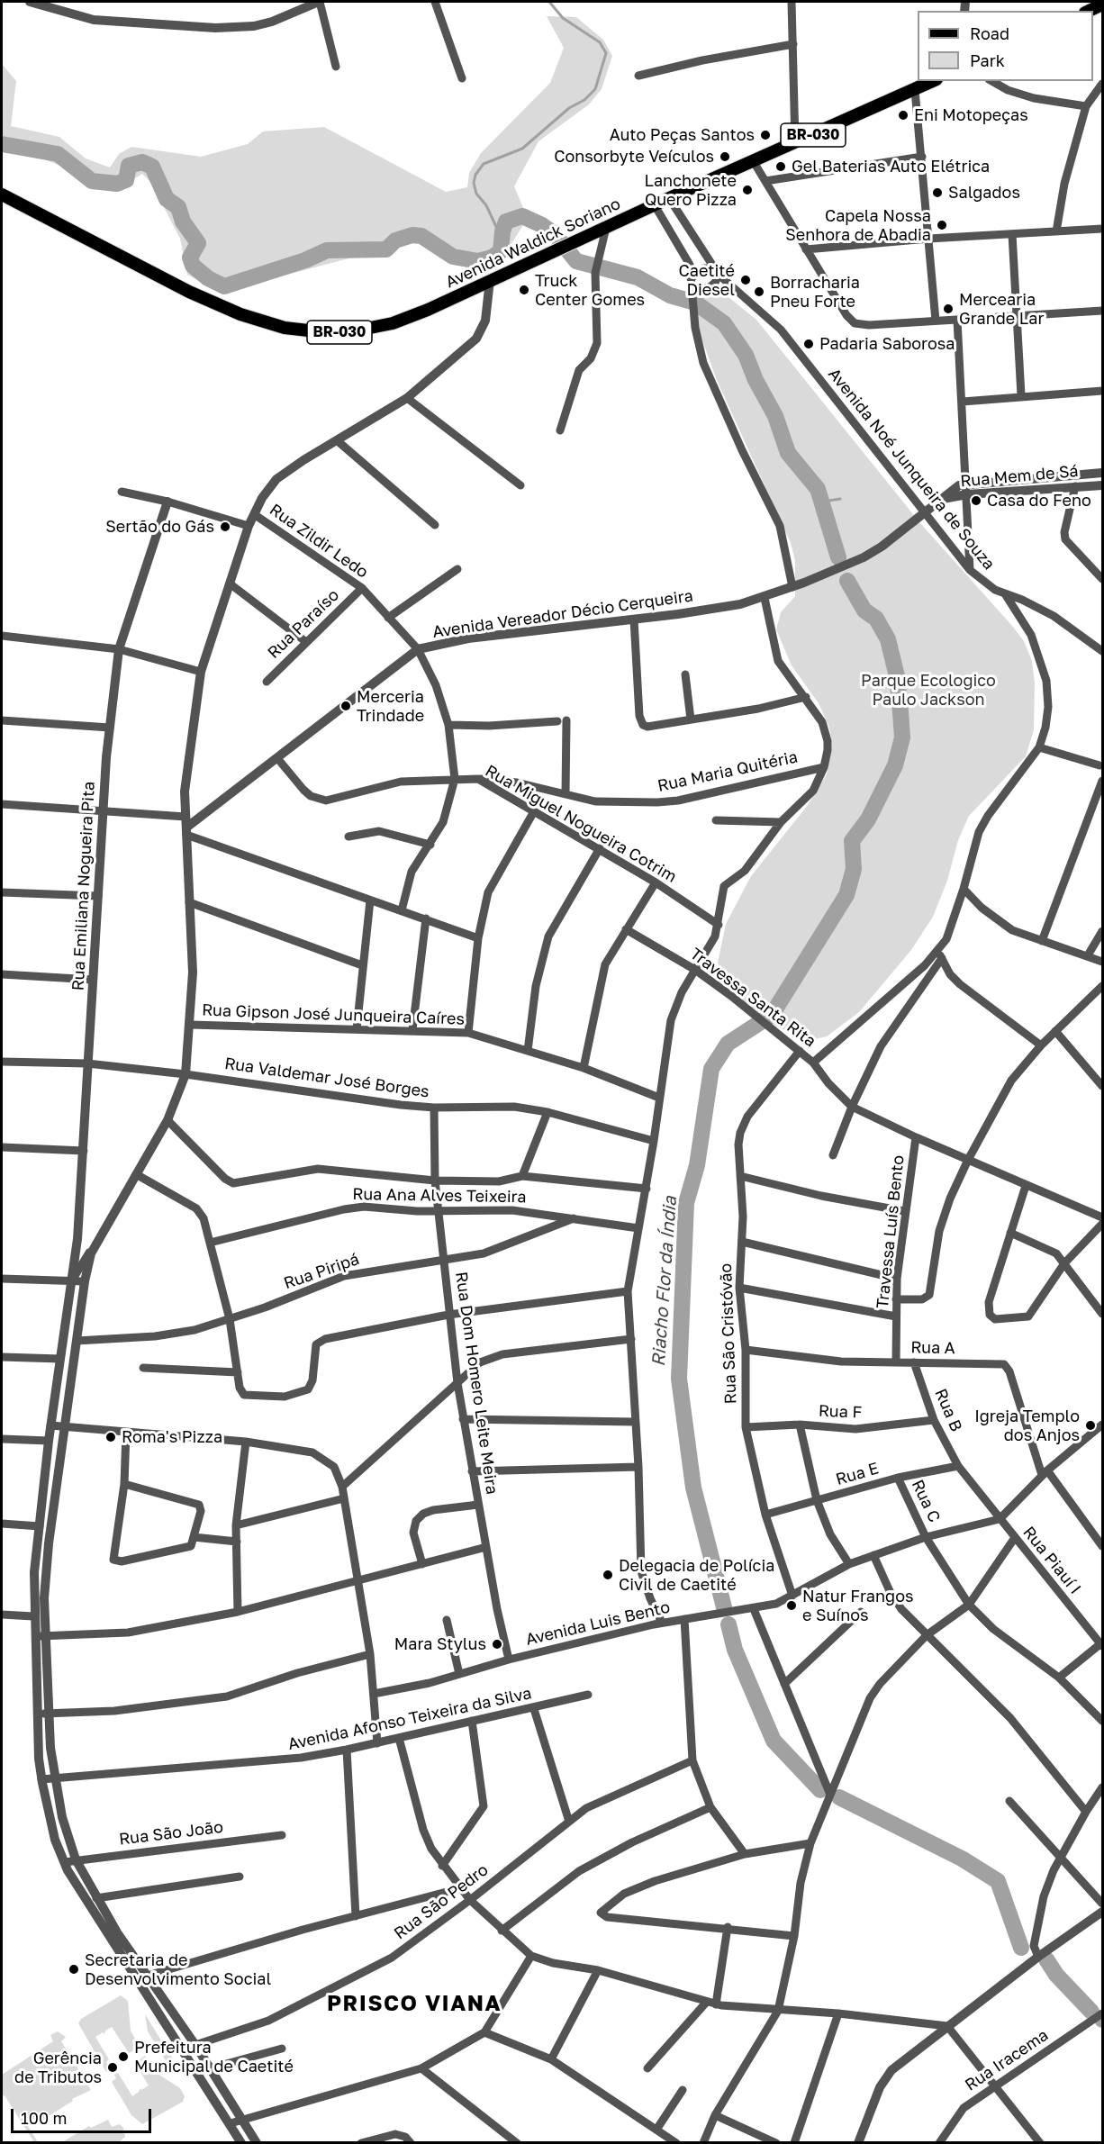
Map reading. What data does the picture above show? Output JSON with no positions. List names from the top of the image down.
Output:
{
  "streets": {
    "main road": ["BR-030", "Avenida Waldick Soriano"],
    "street": [
      "Avenida Noé Junqueira de Souza",
      "Rua Mem de Sá",
      "Rua Zildir Ledo",
      "Avenida Vereador Décio Cerqueira",
      "Rua Paraíso",
      "Rua Maria Quitéria",
      "Rua Miguel Nogueira Cotrim",
      "Rua Emiliana Nogueira Pita",
      "Travessa Santa Rita",
      "Rua Gipson José Junqueira Caíres",
      "Rua Valdemar José Borges",
      "Rua Ana Alves Teixeira",
      "Travessa Luís Bento",
      "Rua Piripá",
      "Rua São Cristóvão",
      "Rua A",
      "Rua Dom Homero Leite Meira",
      "Rua B",
      "Rua F",
      "Rua E",
      "Rua C",
      "Rua Piauí I",
      "Avenida Luis Bento",
      "Avenida Afonso Teixeira da Silva",
      "Rua São João",
      "Rua São Pedro",
      "Rua Iracema"
    ]
  },
  "crossings": [
    ["Avenida Waldick Soriano", "Avenida Noé Junqueira de Souza"],
    ["Avenida Noé Junqueira de Souza", "Avenida Vereador Décio Cerqueira"],
    ["Avenida Noé Junqueira de Souza", "Travessa Santa Rita"],
    ["Rua Mem de Sá", "Avenida Vereador Décio Cerqueira"],
    ["Rua Zildir Ledo", "Avenida Vereador Décio Cerqueira"],
    ["Rua Zildir Ledo", "Rua Paraíso"],
    ["Rua Zildir Ledo", "Rua Miguel Nogueira Cotrim"],
    ["Avenida Vereador Décio Cerqueira", "Rua Miguel Nogueira Cotrim"],
    ["Rua Maria Quitéria", "Rua Miguel Nogueira Cotrim"],
    ["Rua Emiliana Nogueira Pita", "Rua Valdemar José Borges"],
    ["Travessa Santa Rita", "Travessa Luís Bento"],
    ["Travessa Santa Rita", "Rua São Cristóvão"],
    ["Rua Valdemar José Borges", "Rua Dom Homero Leite Meira"],
    ["Rua Ana Alves Teixeira", "Rua Piripá"],
    ["Rua Ana Alves Teixeira", "Rua Dom Homero Leite Meira"],
    ["Travessa Luís Bento", "Rua A"],
    ["Rua Piripá", "Rua Dom Homero Leite Meira"],
    ["Rua São Cristóvão", "Rua A"],
    ["Rua São Cristóvão", "Rua F"],
    ["Rua São Cristóvão", "Rua E"],
    ["Rua São Cristóvão", "Avenida Luis Bento"],
    ["Rua A", "Rua B"],
    ["Rua Dom Homero Leite Meira", "Avenida Luis Bento"],
    ["Rua B", "Rua F"],
    ["Rua B", "Rua E"],
    ["Rua B", "Rua Piauí I"],
    ["Rua B", "Avenida Luis Bento"],
    ["Rua E", "Rua C"],
    ["Rua C", "Avenida Luis Bento"],
    ["Rua Piauí I", "Avenida Luis Bento"]
  ],
  "districts": ["PRISCO VIANA"],
  "water": ["Riacho Flor da Índia"],
  "parks": ["Parque Ecologico Paulo Jackson"],
  "places": [
    "Eni Motopeças",
    "Auto Peças Santos",
    "Consorbyte Veículos",
    "Gel Baterias Auto Elétrica",
    "Lanchonete Quero Pizza",
    "Salgados",
    "Capela Nossa Senhora de Abadia",
    "Caetité Diesel",
    "Truck Center Gomes",
    "Borracharia Pneu Forte",
    "Mercearia Grande Lar",
    "Padaria Saborosa",
    "Casa do Feno",
    "Sertão do Gás",
    "Merceria Trindade",
    "Igreja Templo dos Anjos",
    "Roma's Pizza",
    "Delegacia de Polícia Civil de Caetité",
    "Natur Frangos e Suínos",
    "Mara Stylus",
    "Secretaria de Desenvolvimento Social",
    "Prefeitura Municipal de Caetité",
    "Gerência de Tributos"
  ],
  "legend": ["Road", "Park"],
  "scale_bar": "100 m"
}
